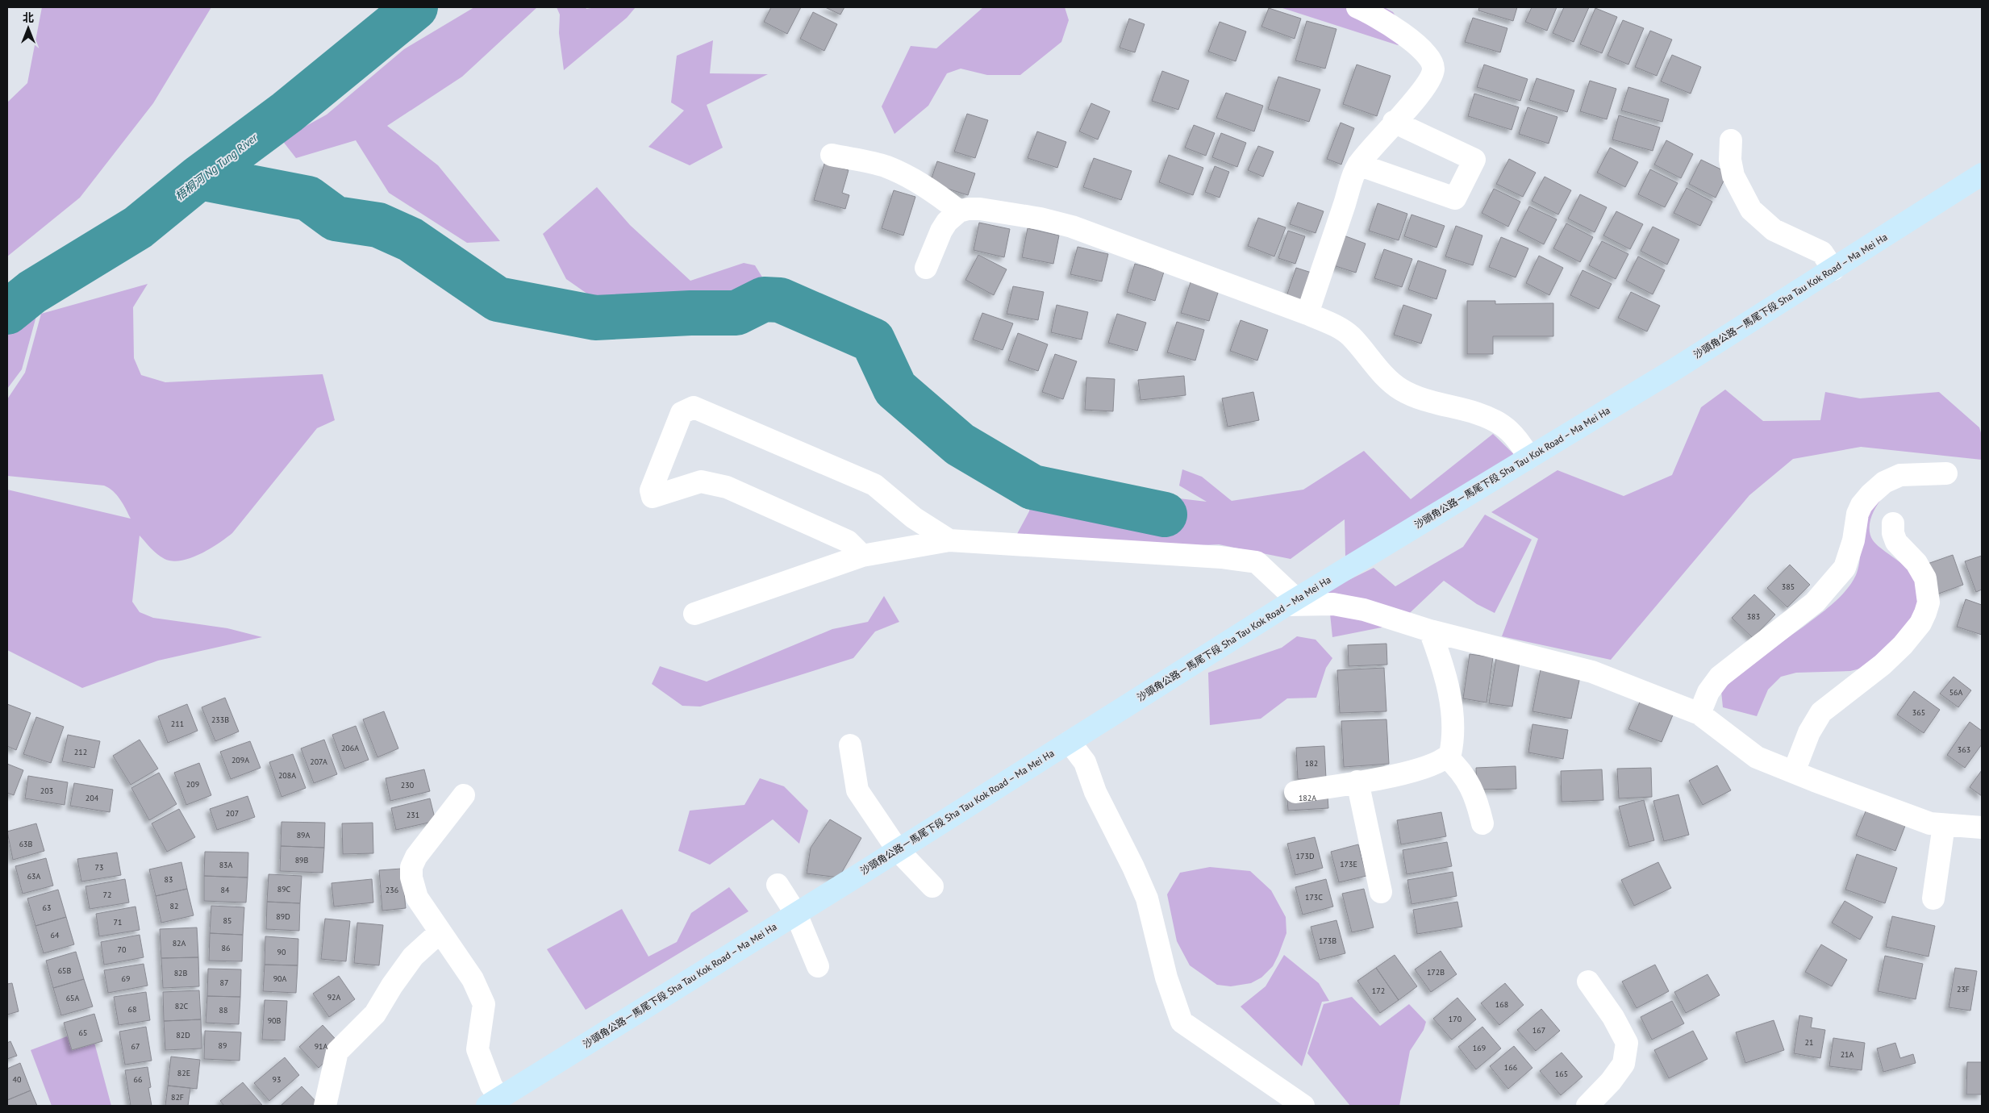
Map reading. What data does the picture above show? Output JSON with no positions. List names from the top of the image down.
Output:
{
  "streets": {
    "main road": ["沙頭角公路－馬尾下段 Sha Tau Kok Road – Ma Mei Ha"]
  },
  "water": ["梧桐河 Ng Tung River"],
  "house_numbers": [
    "385",
    "383",
    "56A",
    "365",
    "233B",
    "211",
    "206A",
    "363",
    "212",
    "209A",
    "207A",
    "182",
    "208A",
    "209",
    "230",
    "203",
    "204",
    "182A",
    "207",
    "231",
    "89A",
    "63B",
    "173D",
    "89B",
    "173E",
    "83A",
    "73",
    "63A",
    "83",
    "89C",
    "84",
    "236",
    "72",
    "173C",
    "82",
    "63",
    "89D",
    "85",
    "71",
    "64",
    "173B",
    "82A",
    "86",
    "70",
    "90",
    "65B",
    "172B",
    "82B",
    "69",
    "90A",
    "87",
    "23F",
    "172",
    "92A",
    "65A",
    "168",
    "82C",
    "68",
    "88",
    "170",
    "90B",
    "167",
    "65",
    "82D",
    "21",
    "89",
    "67",
    "91A",
    "169",
    "21A",
    "166",
    "82E",
    "165",
    "40",
    "66",
    "93",
    "82F"
  ],
  "north": "top"
}
